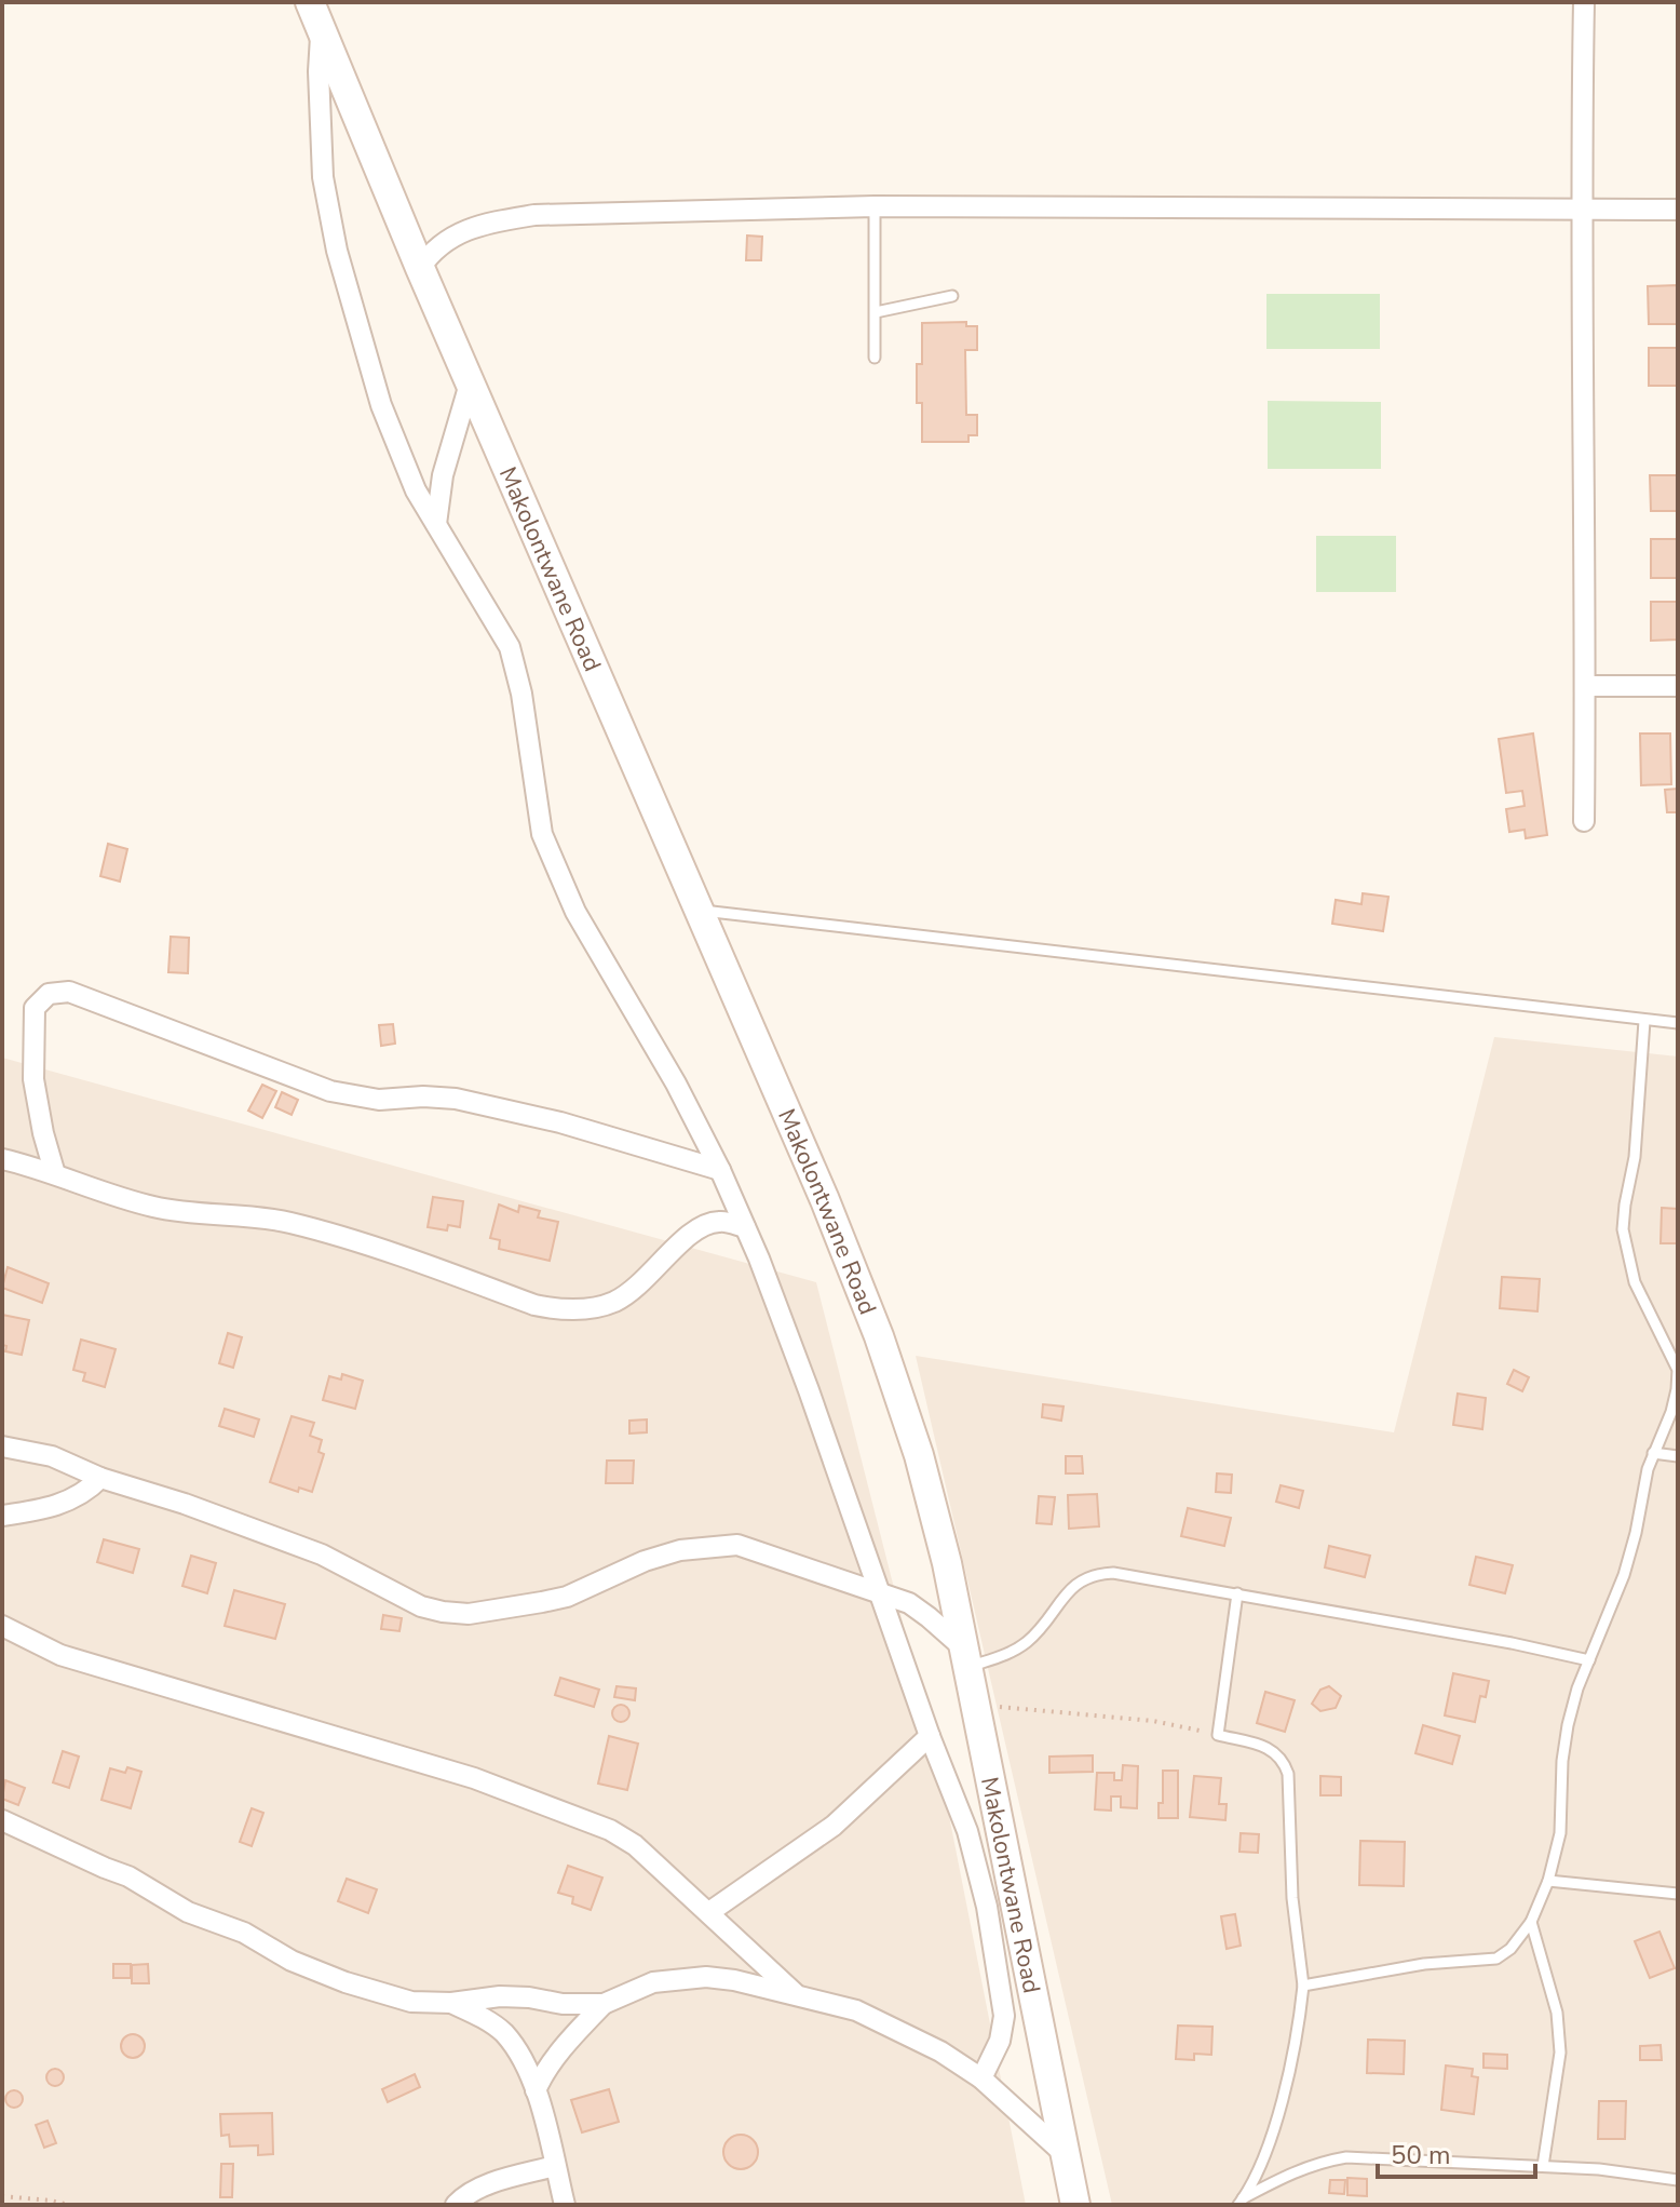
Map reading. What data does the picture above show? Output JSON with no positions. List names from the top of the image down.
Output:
{
  "streets": {
    "main road": ["Makolontwane Road"]
  },
  "scale_bar": "50 m"
}
